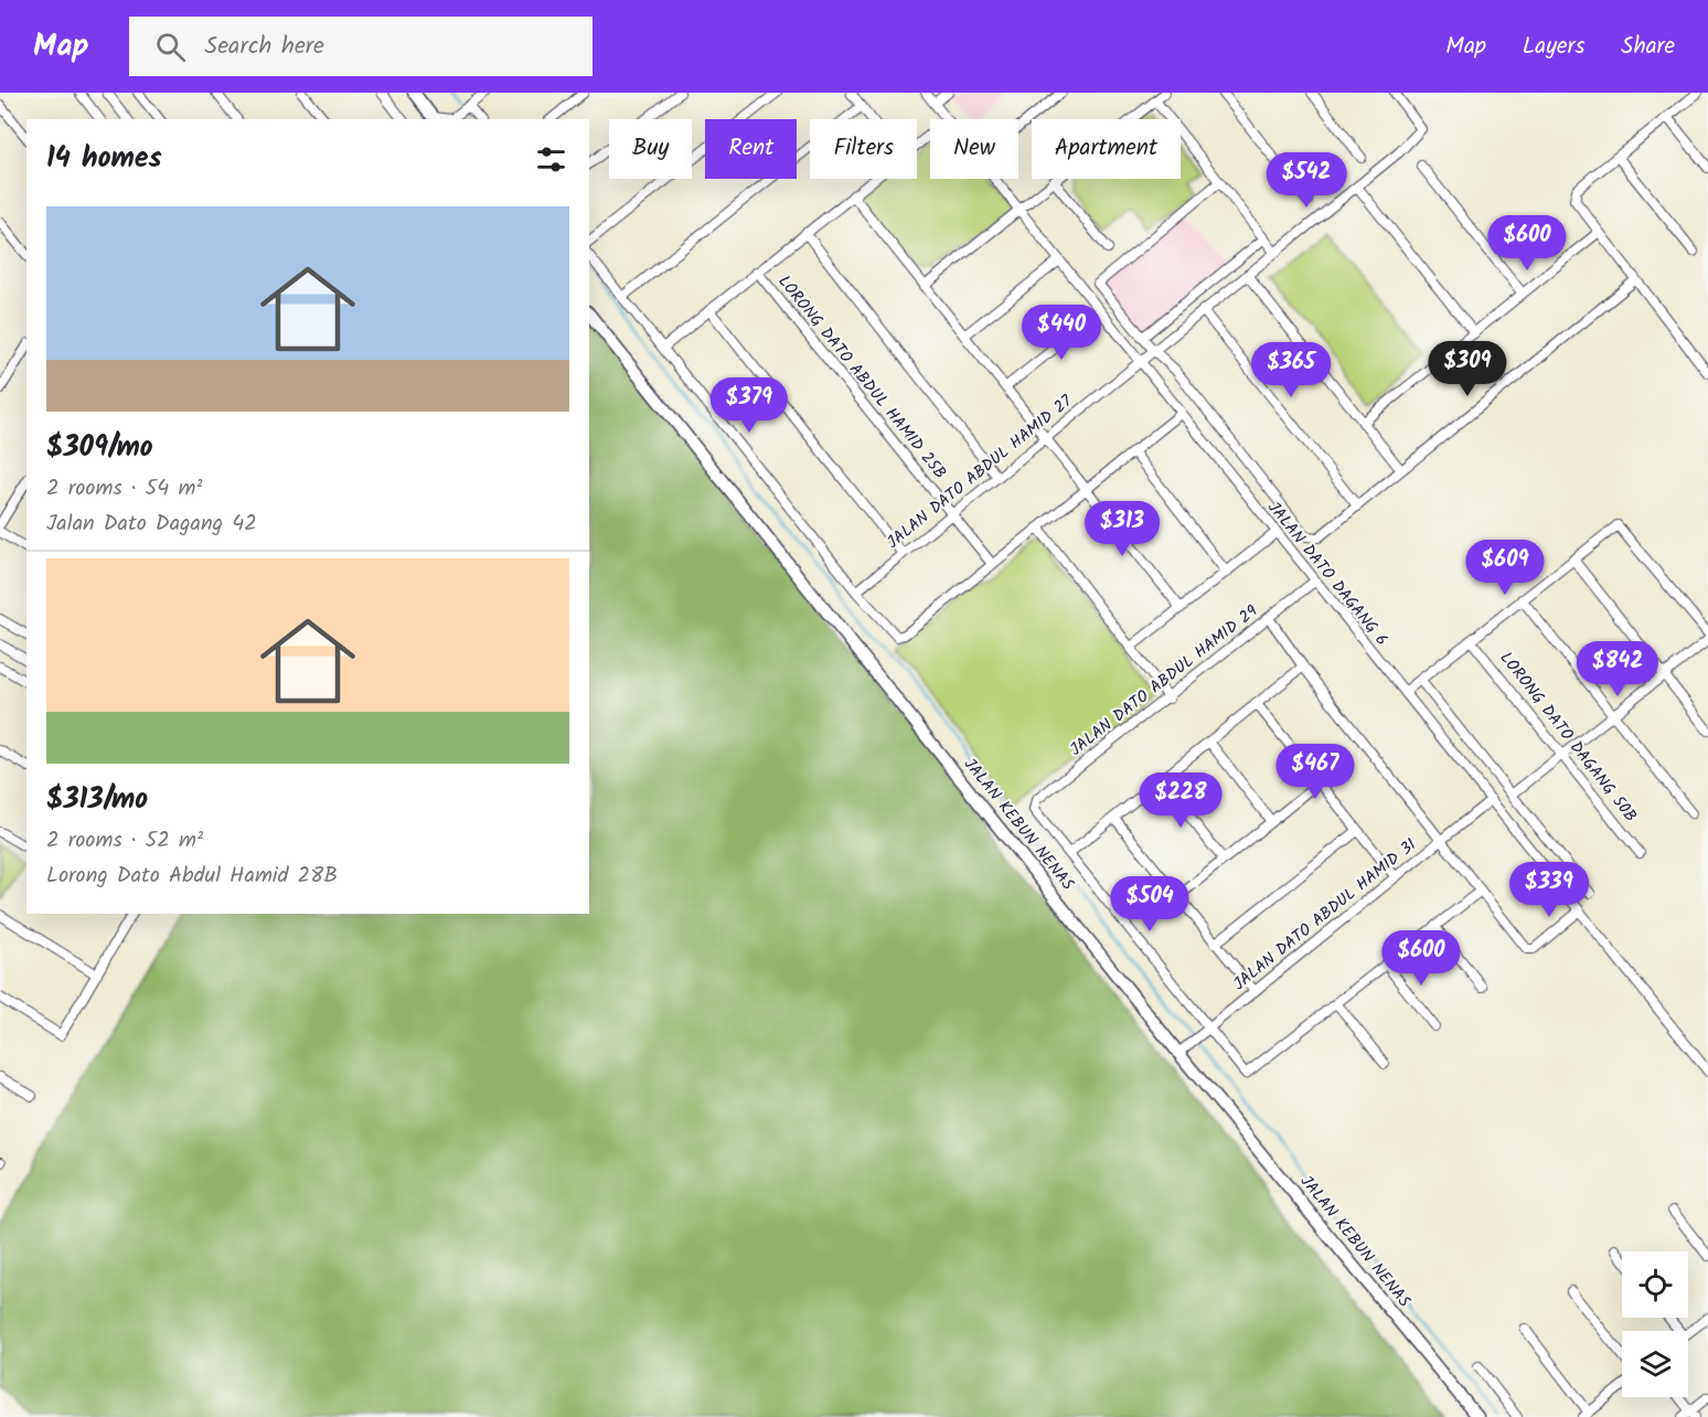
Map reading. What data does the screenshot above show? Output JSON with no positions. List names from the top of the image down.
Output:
{
  "streets": {
    "street": [
      "LORONG DATO ABDUL HAMID 25B",
      "JALAN DATO ABDUL HAMID 27",
      "JALAN DATO DAGANG 6",
      "JALAN DATO ABDUL HAMID 29",
      "LORONG DATO DAGANG 50B",
      "JALAN KEBUN NENAS",
      "JALAN DATO ABDUL HAMID 31"
    ]
  },
  "crossings": [
    ["LORONG DATO ABDUL HAMID 25B", "JALAN DATO ABDUL HAMID 27"],
    ["JALAN DATO ABDUL HAMID 27", "JALAN DATO DAGANG 6"],
    ["JALAN DATO DAGANG 6", "JALAN DATO ABDUL HAMID 29"],
    ["JALAN DATO DAGANG 6", "JALAN DATO ABDUL HAMID 31"],
    ["JALAN KEBUN NENAS", "JALAN DATO ABDUL HAMID 31"]
  ],
  "page": {
    "header": "Map",
    "search": "Search here",
    "nav": ["Map", "Layers", "Share"],
    "chip": [
      "Buy",
      "Rent",
      "Filters",
      "New",
      "Apartment"
    ],
    "heading": "14 homes",
    "price": [
      "$542",
      "$600",
      "$440",
      "$309",
      "$365",
      "$379",
      "$313",
      "$609",
      "$842",
      "$467",
      "$228",
      "$339",
      "$504",
      "$600"
    ],
    "list": [
      {
        "name": "$309/mo",
        "note": "2 rooms · 54 m² · Jalan Dato Dagang 42"
      },
      {
        "name": "$313/mo",
        "note": "2 rooms · 52 m² · Lorong Dato Abdul Hamid 28B"
      }
    ]
  }
}
